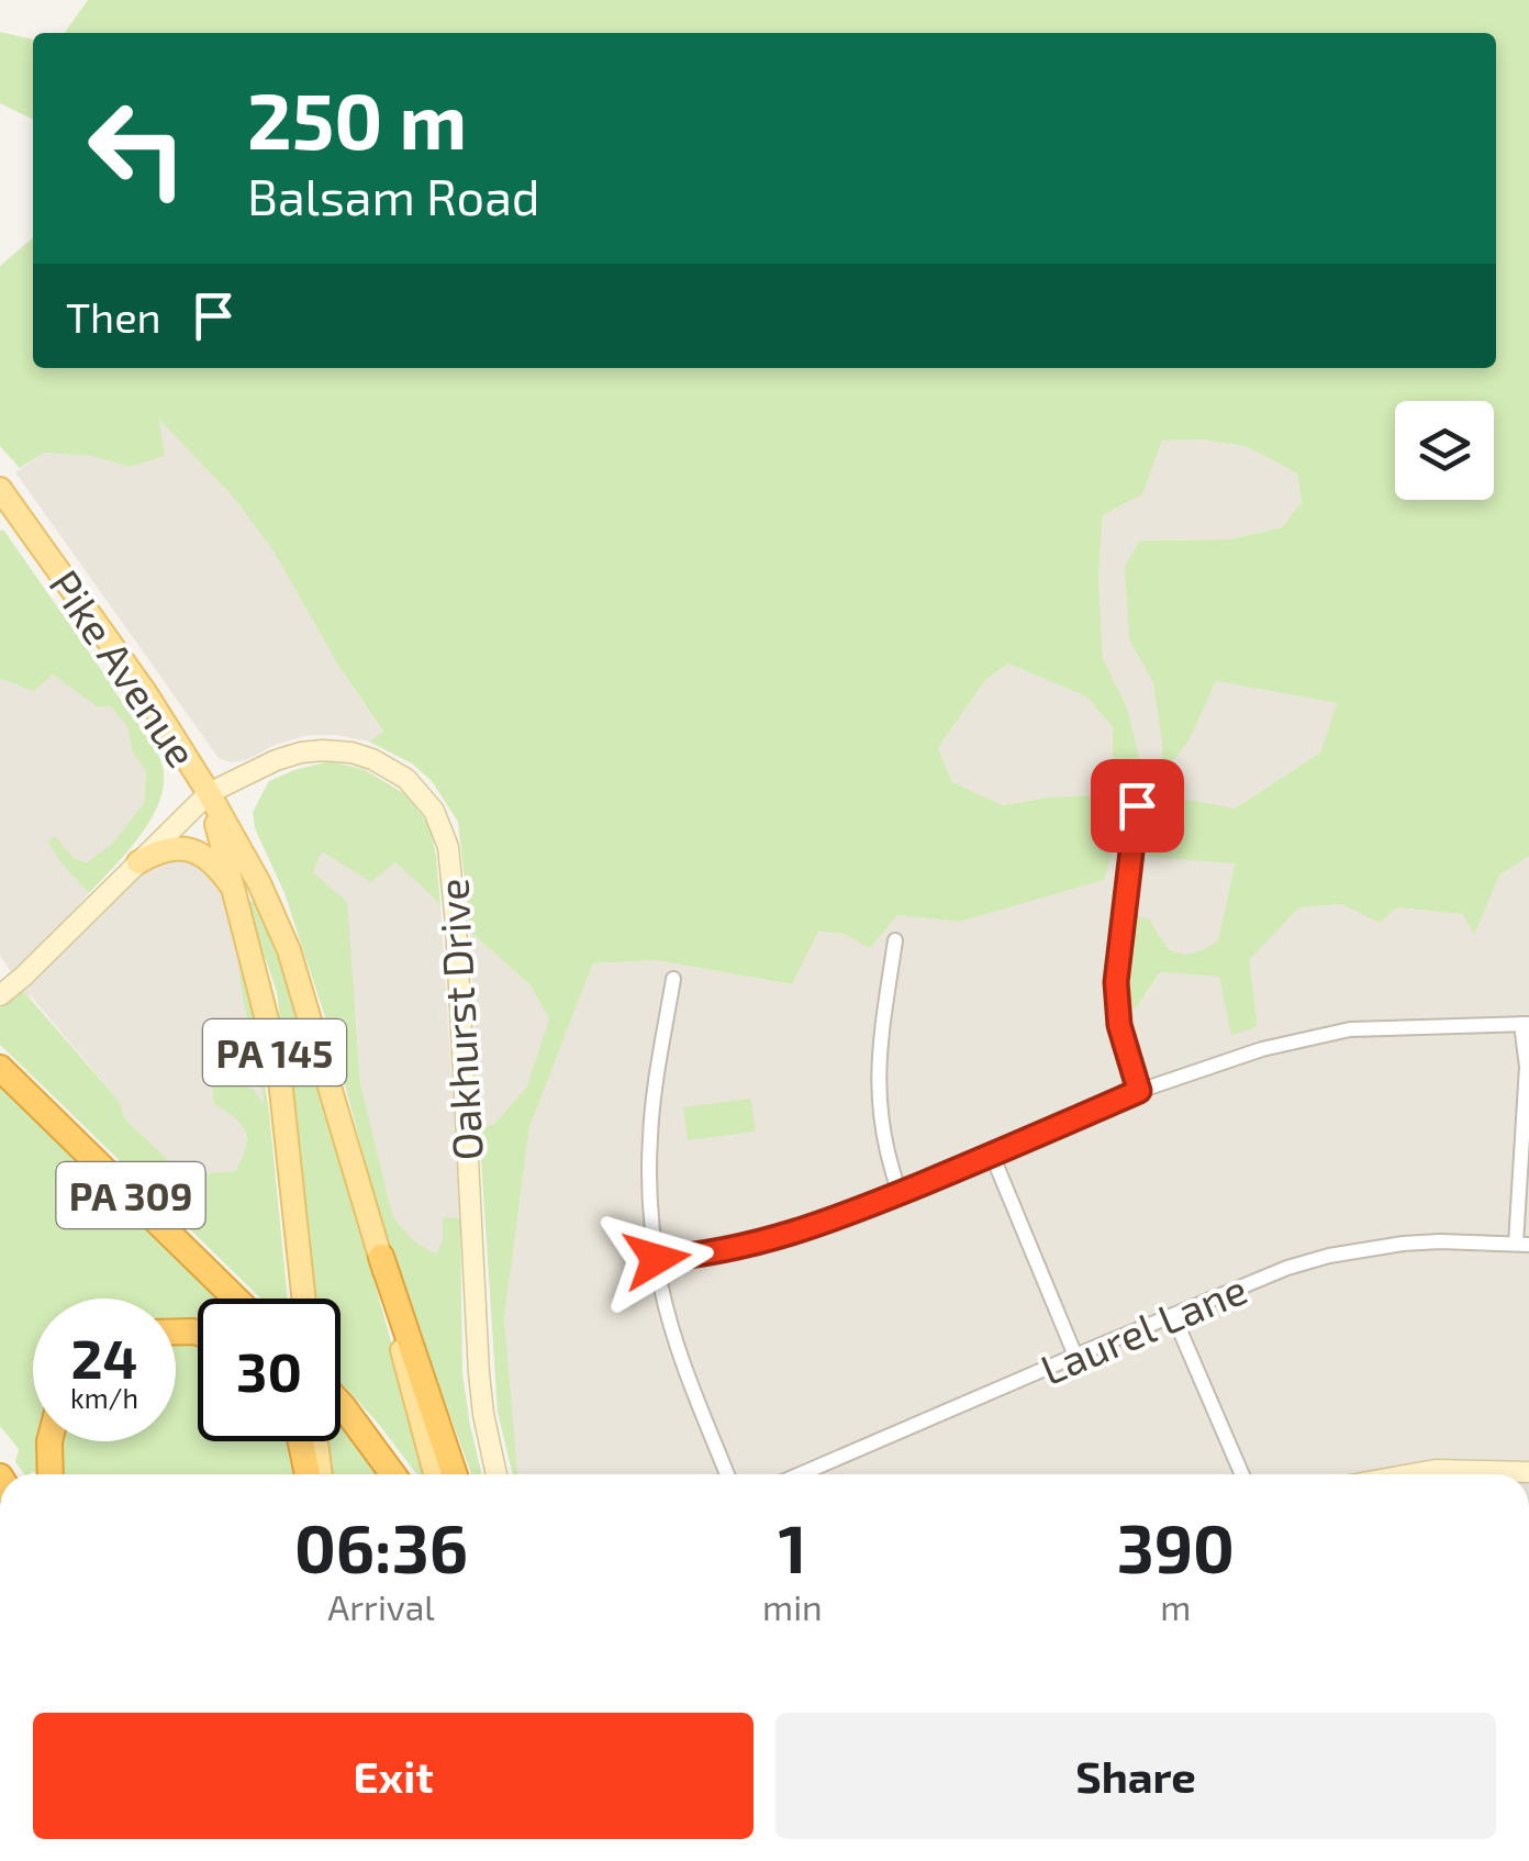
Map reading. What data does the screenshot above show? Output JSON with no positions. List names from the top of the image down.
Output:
{
  "streets": {
    "highway": ["PA 309"],
    "main road": ["Pike Avenue", "PA 145"],
    "street": ["Oakhurst Drive", "Laurel Lane"]
  },
  "crossings": [
    ["Pike Avenue", "Oakhurst Drive"],
    ["Pike Avenue", "PA 145"]
  ],
  "page": {
    "turn": ["250 m", "Balsam Road"],
    "then": "Then",
    "speed": "24 km/h",
    "limit": "30",
    "eta": [
      "06:36",
      "Arrival",
      "1",
      "min",
      "390",
      "m"
    ],
    "buttons": ["Exit", "Share"]
  }
}
